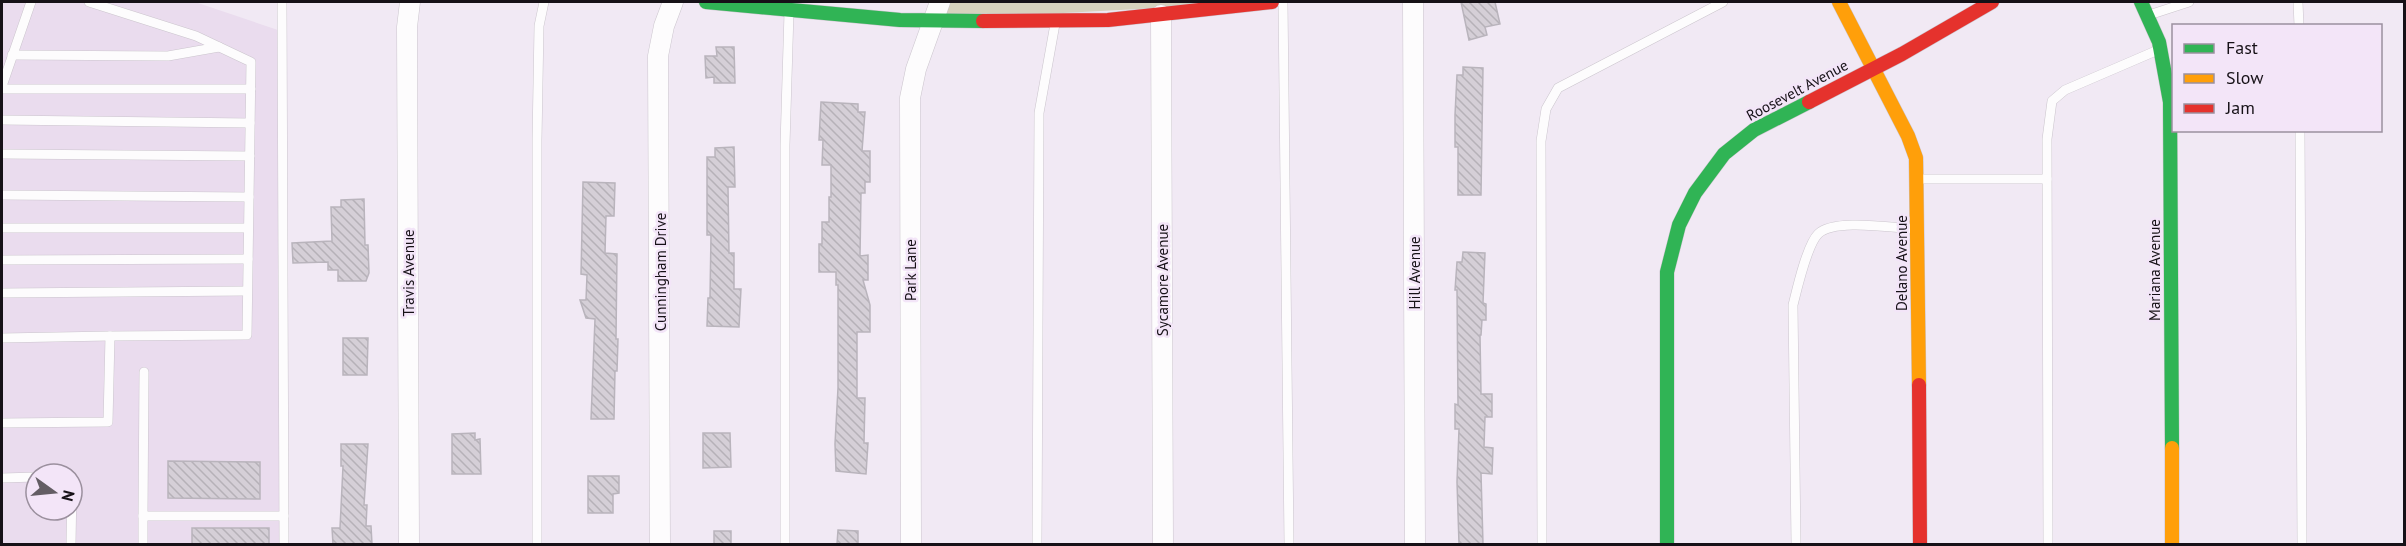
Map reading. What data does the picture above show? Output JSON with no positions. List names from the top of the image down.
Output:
{
  "streets": {
    "street": [
      "Roosevelt Avenue",
      "Delano Avenue",
      "Park Lane",
      "Mariana Avenue",
      "Cunningham Drive",
      "Travis Avenue",
      "Hill Avenue",
      "Sycamore Avenue"
    ]
  },
  "crossings": [
    ["Roosevelt Avenue", "Delano Avenue"]
  ],
  "legend": ["Fast", "Slow", "Jam"],
  "north": "right"
}
